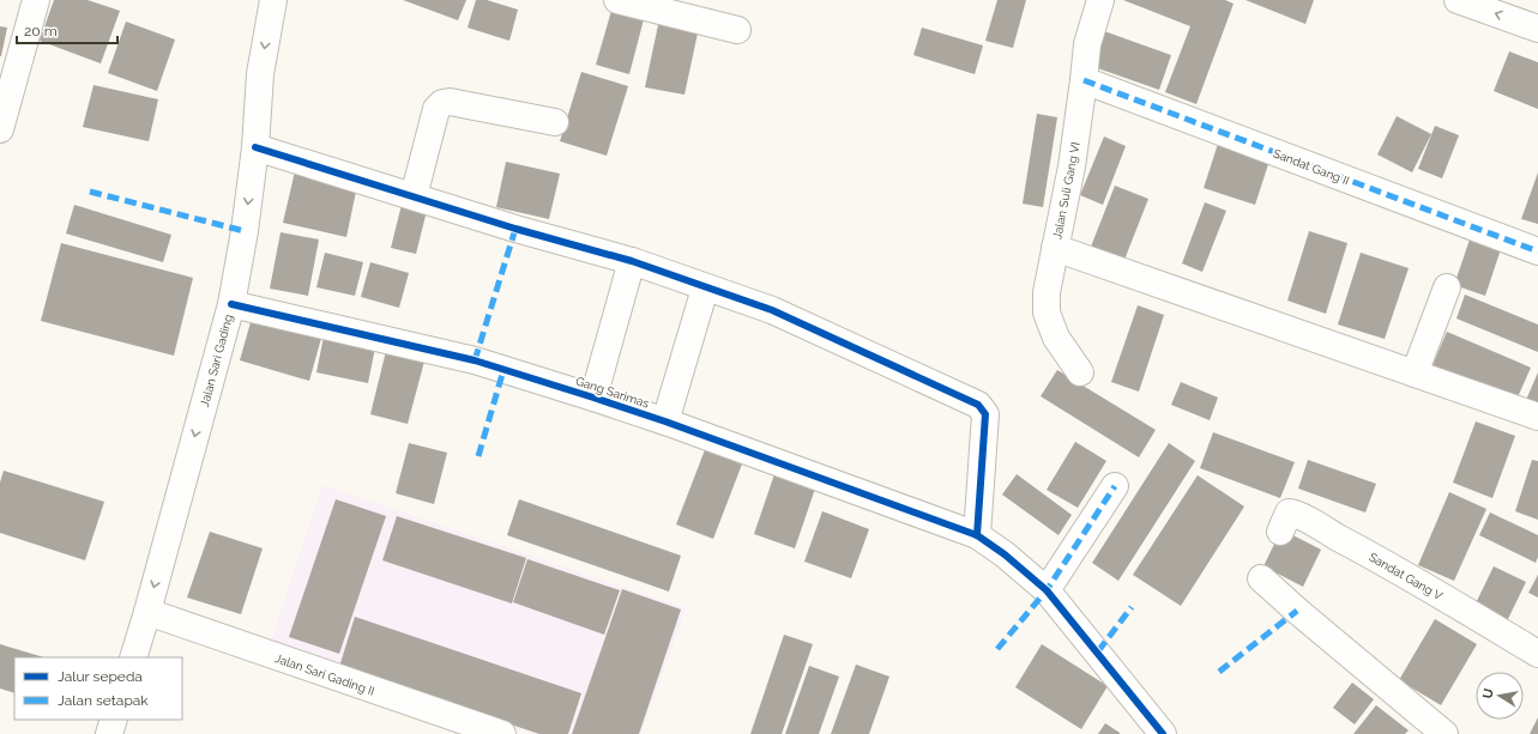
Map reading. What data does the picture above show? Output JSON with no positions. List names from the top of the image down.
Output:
{
  "streets": {
    "street": [
      "Sandat Gang II",
      "Jalan Suli Gang VI",
      "Jalan Sari Gading",
      "Gang Sarimas",
      "Sandat Gang V",
      "Jalan Sari Gading II"
    ]
  },
  "crossings": [
    ["Sandat Gang II", "Jalan Suli Gang VI"],
    ["Jalan Sari Gading", "Gang Sarimas"],
    ["Jalan Sari Gading", "Jalan Sari Gading II"]
  ],
  "one_way": ["Jalan Sari Gading"],
  "legend": ["Jalur sepeda", "Jalan setapak"],
  "scale_bar": "20 m",
  "north": "left"
}
